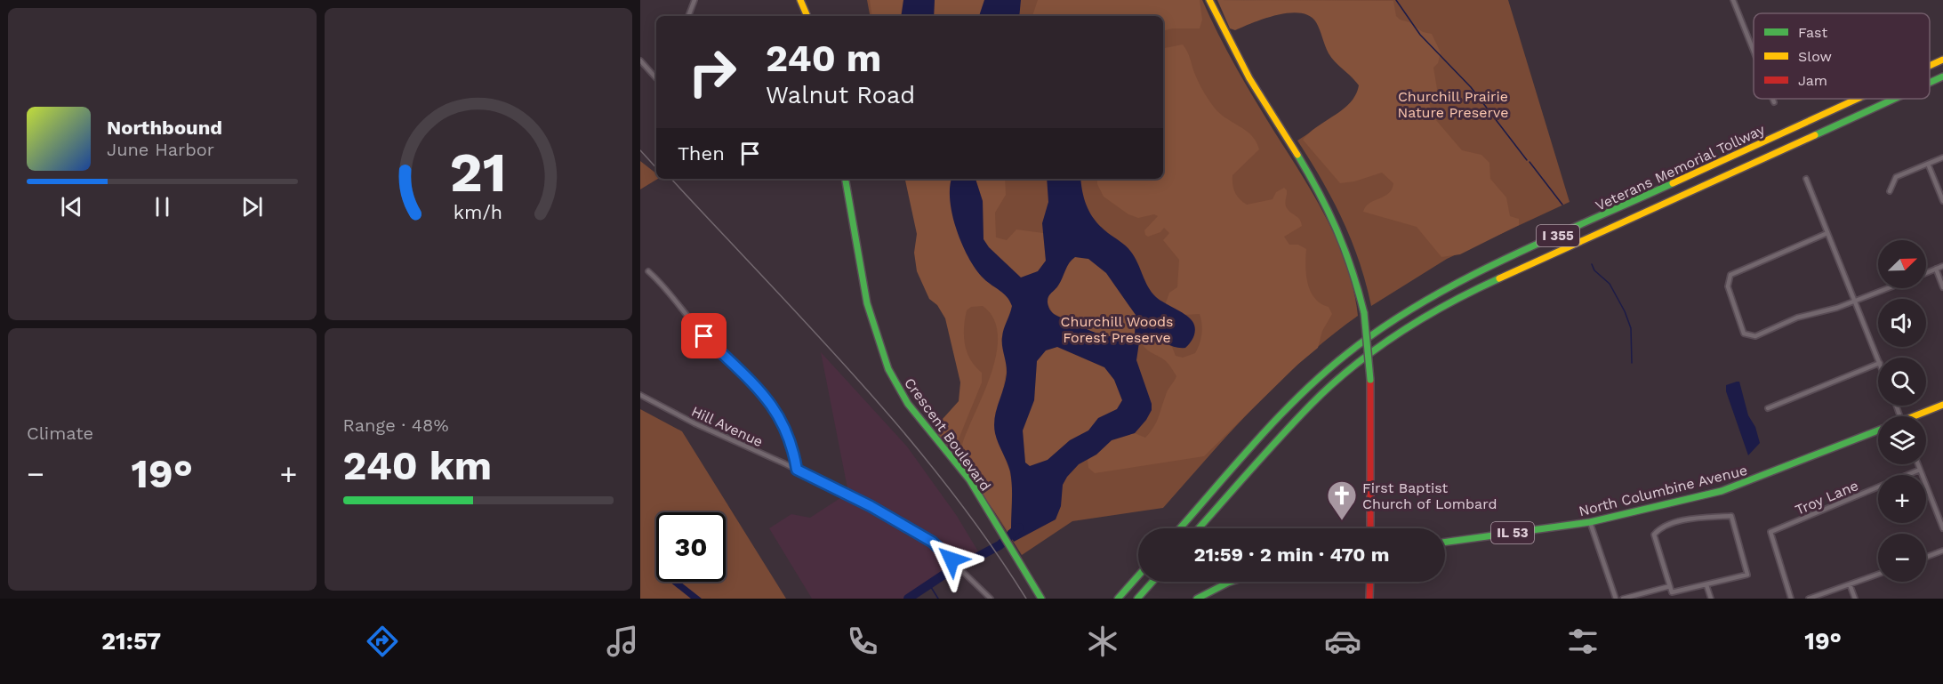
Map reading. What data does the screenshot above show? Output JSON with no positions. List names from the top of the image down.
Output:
{
  "streets": {
    "main road": [
      "Veterans Memorial Tollway",
      "I 355",
      "Crescent Boulevard",
      "North Columbine Avenue",
      "IL 53"
    ],
    "street": ["Hill Avenue", "Troy Lane"]
  },
  "parks": ["Churchill Prairie Nature Preserve", "Churchill Woods Forest Preserve"],
  "places": {
    "church": ["First Baptist Church of Lombard"]
  },
  "legend": ["Fast", "Slow", "Jam"],
  "north": "top right",
  "page": {
    "turn": ["240 m", "Walnut Road"],
    "song": ["Northbound", "June Harbor"],
    "then": "Then",
    "map_buttons": ["+", "−"],
    "tile": [
      "Climate",
      ["Range · 48%", "240 km"]
    ],
    "heat": ["−", "19°", "+"],
    "limit": "30",
    "trip": "21:59 · 2 min · 470 m",
    "tabs": ["21:57", "19°"],
    "gauge": ["21", "km/h"]
  }
}
